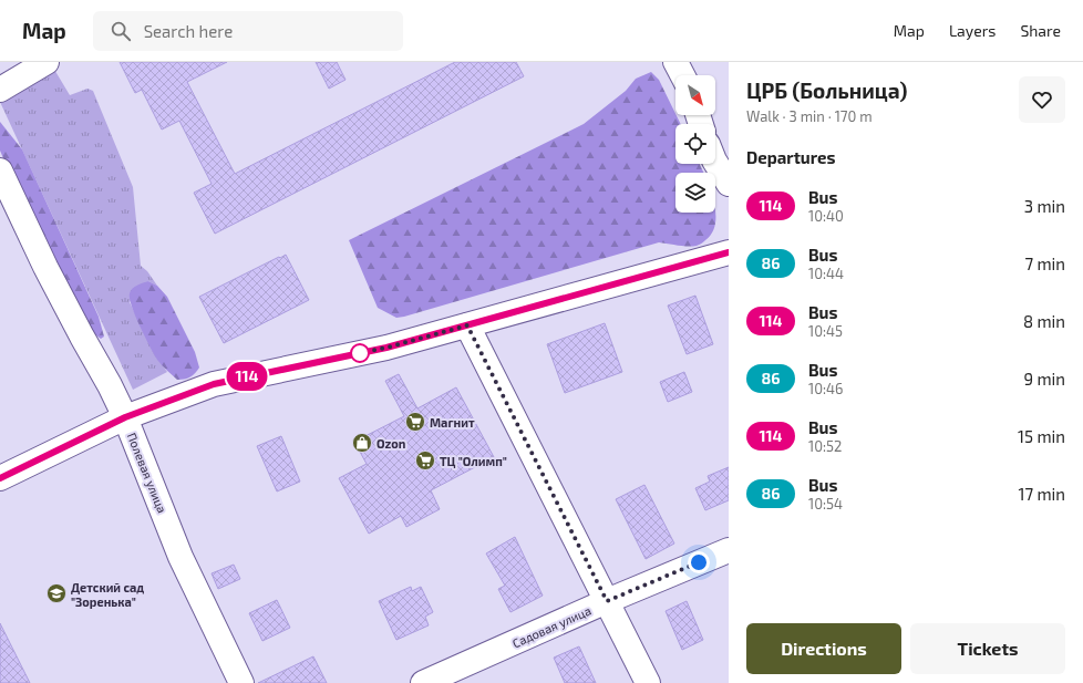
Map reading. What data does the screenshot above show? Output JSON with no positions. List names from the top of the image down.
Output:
{
  "streets": {
    "street": ["Полевая улица", "Садовая улица"]
  },
  "places": {
    "supermarket": ["Магнит", "ТЦ \"Олимп\""],
    "shop": ["Ozon"],
    "school or university": ["Детский сад \"Зоренька\""]
  },
  "lines": ["bus line 114"],
  "north": "bottom right",
  "page": {
    "header": "Map",
    "search": "Search here",
    "nav": ["Map", "Layers", "Share"],
    "on_map": "114",
    "heading": [
      ["ЦРБ (Больница)", "Walk · 3 min · 170 m"],
      "Departures"
    ],
    "list": [
      {
        "mark": "114",
        "name": "Bus",
        "note": "10:40",
        "value": "3 min"
      },
      {
        "mark": "86",
        "name": "Bus",
        "note": "10:44",
        "value": "7 min"
      },
      {
        "mark": "114",
        "name": "Bus",
        "note": "10:45",
        "value": "8 min"
      },
      {
        "mark": "86",
        "name": "Bus",
        "note": "10:46",
        "value": "9 min"
      },
      {
        "mark": "114",
        "name": "Bus",
        "note": "10:52",
        "value": "15 min"
      },
      {
        "mark": "86",
        "name": "Bus",
        "note": "10:54",
        "value": "17 min"
      }
    ],
    "buttons": ["Directions", "Tickets"]
  }
}
